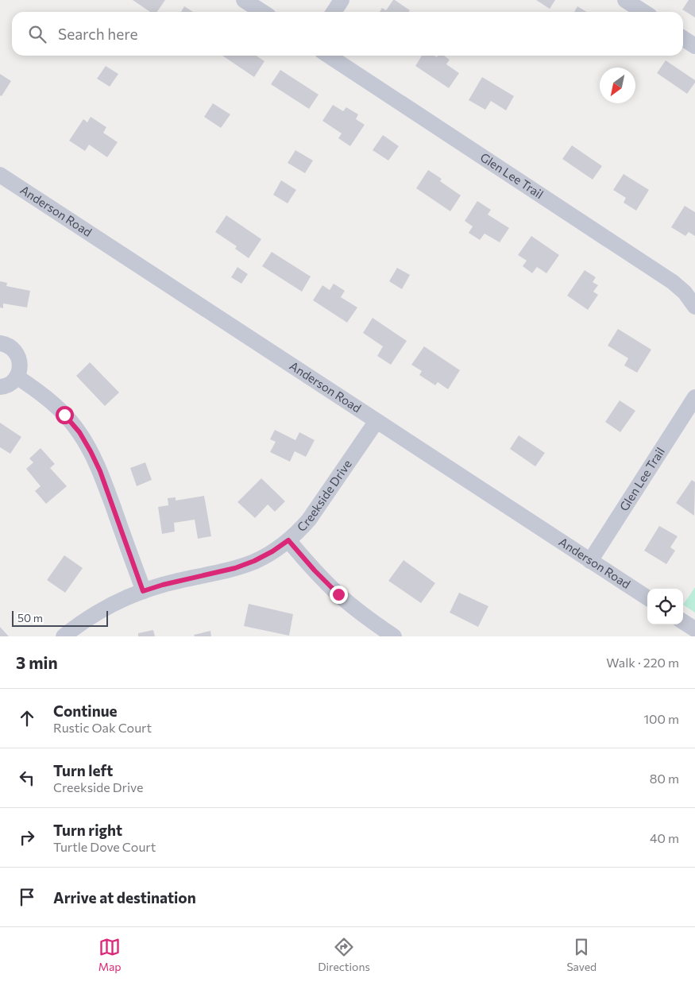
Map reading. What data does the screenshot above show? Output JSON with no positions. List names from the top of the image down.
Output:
{
  "streets": {
    "street": ["Glen Lee Trail", "Anderson Road", "Creekside Drive"]
  },
  "crossings": [
    ["Glen Lee Trail", "Anderson Road"],
    ["Anderson Road", "Creekside Drive"]
  ],
  "scale_bar": "50 m",
  "north": "bottom left",
  "page": {
    "search": "Search here",
    "scale": "50 m",
    "heading": ["3 min", "Walk · 220 m"],
    "list": [
      ["Continue", "Rustic Oak Court", "100 m"],
      ["Turn left", "Creekside Drive", "80 m"],
      ["Turn right", "Turtle Dove Court", "40 m"],
      "Arrive at destination"
    ],
    "nav": ["Map", "Directions", "Saved"]
  }
}
